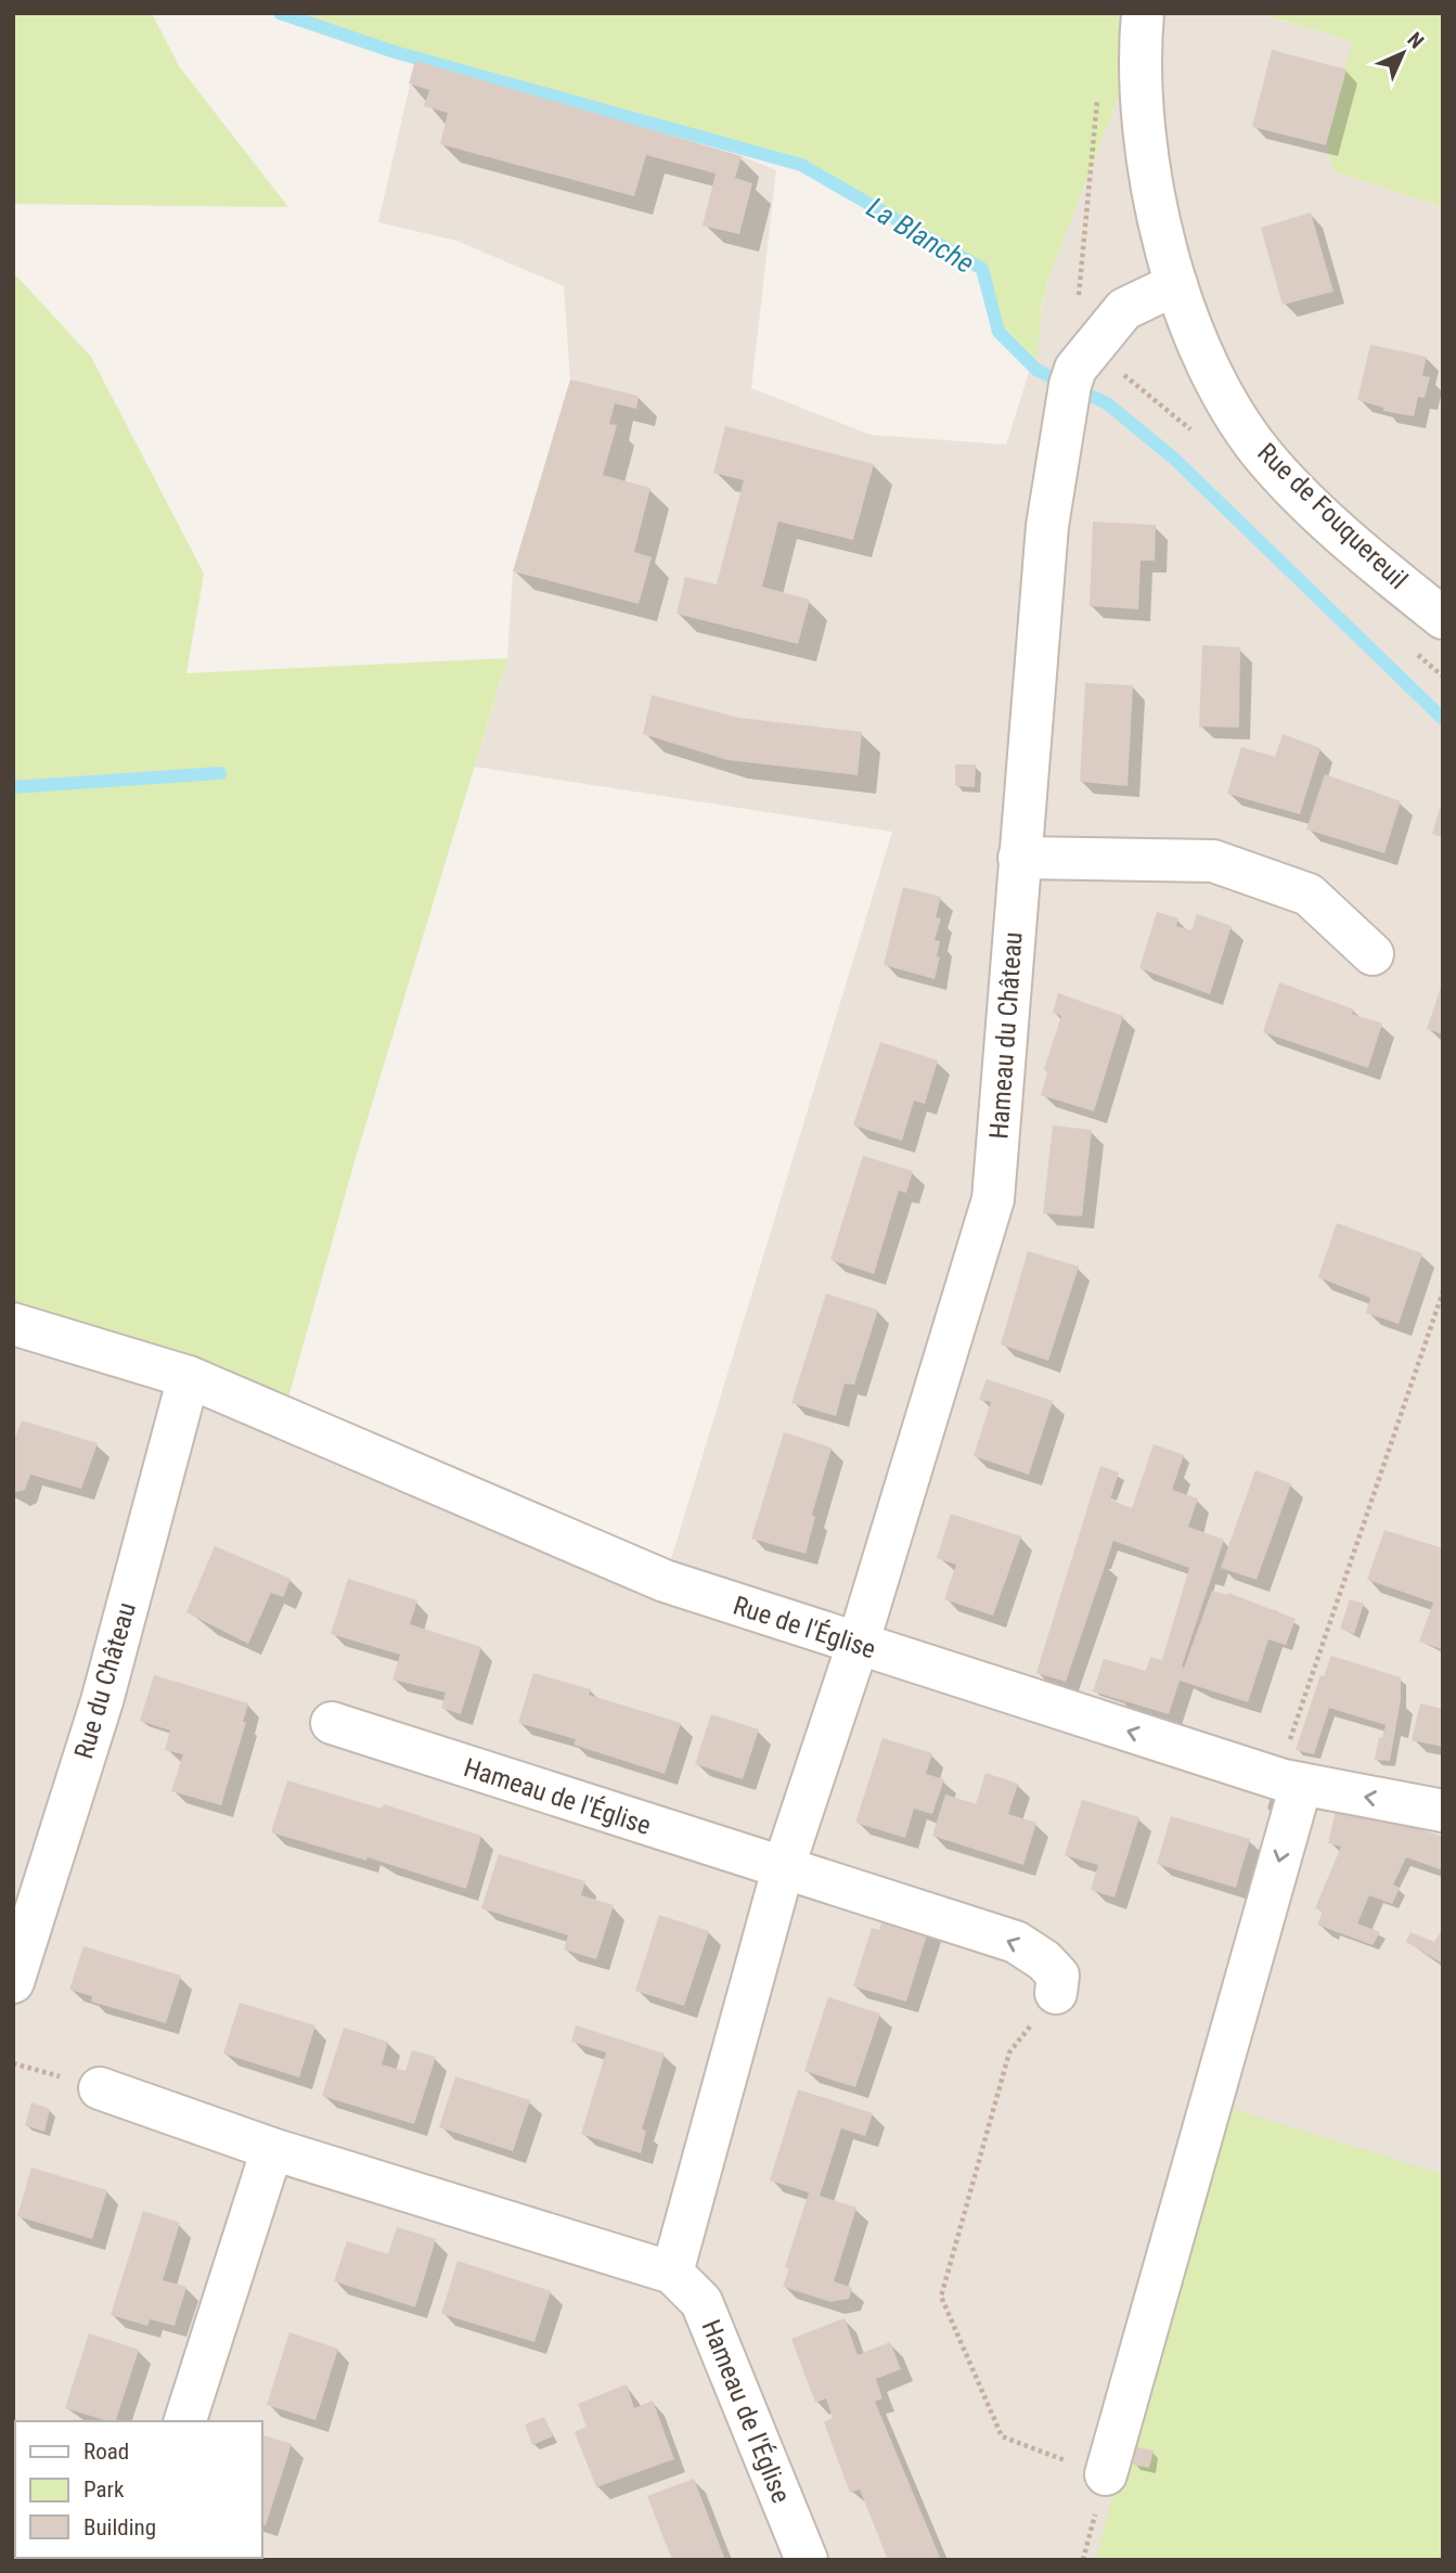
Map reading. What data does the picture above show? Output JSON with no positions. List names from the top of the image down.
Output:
{
  "streets": {
    "street": [
      "Rue de Fouquereuil",
      "Hameau du Château",
      "Rue de l'Église",
      "Rue du Château",
      "Hameau de l'Église"
    ]
  },
  "crossings": [
    ["Hameau du Château", "Rue de l'Église"],
    ["Rue de l'Église", "Rue du Château"]
  ],
  "one_way": ["Rue de l'Église"],
  "water": ["La Blanche"],
  "legend": ["Road", "Park", "Building"],
  "north": "top right"
}
